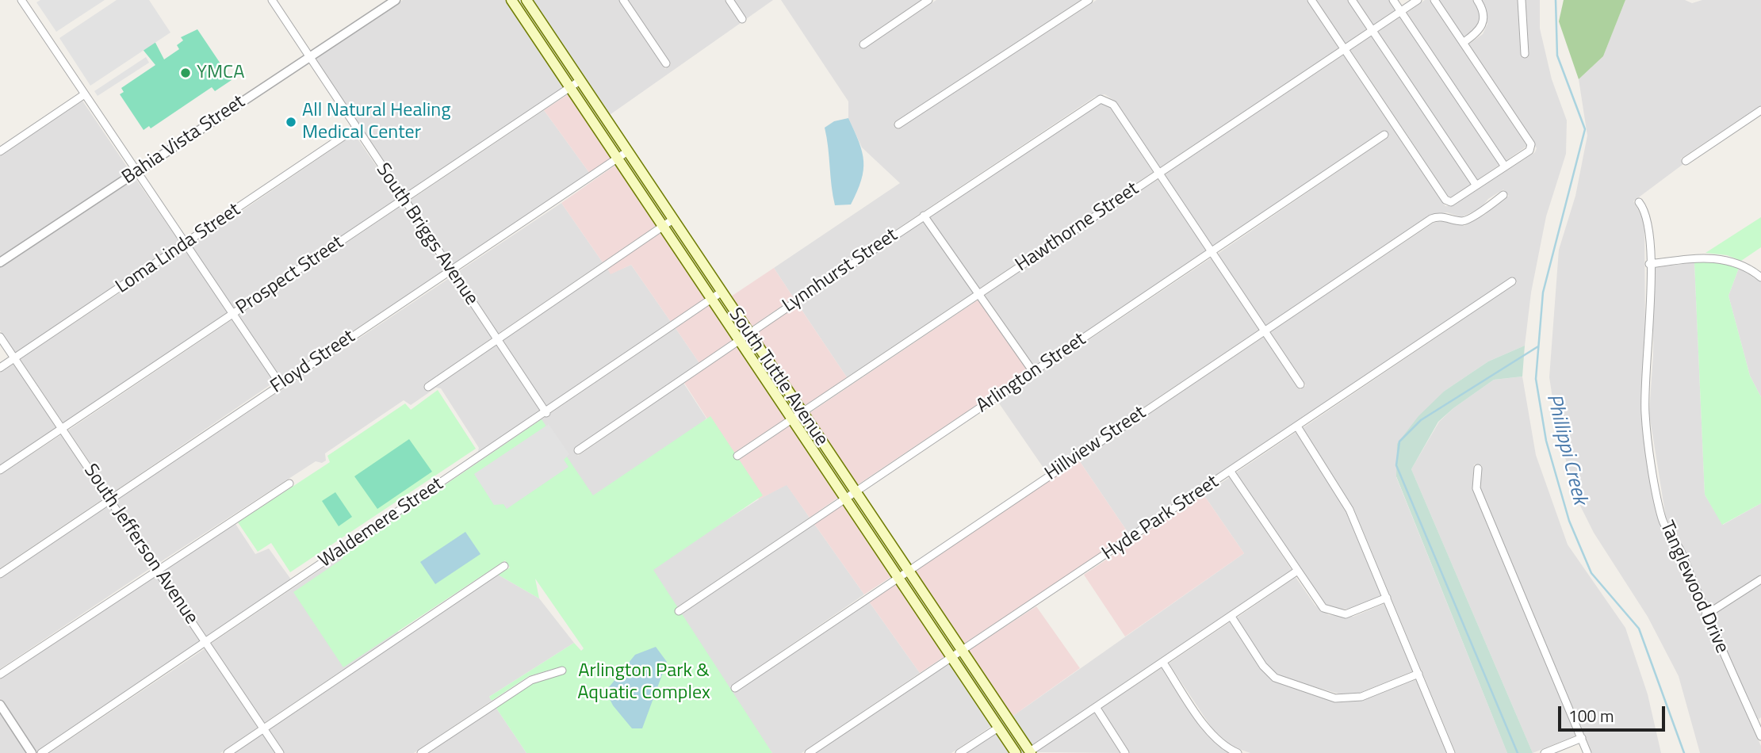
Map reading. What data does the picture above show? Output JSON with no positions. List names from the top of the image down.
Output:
{
  "streets": {
    "main road": ["South Tuttle Avenue"],
    "street": [
      "Bahia Vista Street",
      "Hawthorne Street",
      "South Briggs Avenue",
      "Loma Linda Street",
      "Lynnhurst Street",
      "Prospect Street",
      "Floyd Street",
      "Arlington Street",
      "Hillview Street",
      "Hyde Park Street",
      "Waldemere Street",
      "South Jefferson Avenue",
      "Tanglewood Drive"
    ]
  },
  "crossings": [
    ["Bahia Vista Street", "South Briggs Avenue"],
    ["Hawthorne Street", "Lynnhurst Street"],
    ["Hawthorne Street", "South Tuttle Avenue"],
    ["South Briggs Avenue", "Loma Linda Street"],
    ["South Briggs Avenue", "Prospect Street"],
    ["South Briggs Avenue", "Floyd Street"],
    ["South Briggs Avenue", "Waldemere Street"],
    ["Loma Linda Street", "South Jefferson Avenue"],
    ["Lynnhurst Street", "South Tuttle Avenue"],
    ["Prospect Street", "South Tuttle Avenue"],
    ["Prospect Street", "South Jefferson Avenue"],
    ["Floyd Street", "South Tuttle Avenue"],
    ["Floyd Street", "South Jefferson Avenue"],
    ["Arlington Street", "South Tuttle Avenue"],
    ["South Tuttle Avenue", "Hillview Street"],
    ["South Tuttle Avenue", "Hyde Park Street"],
    ["South Tuttle Avenue", "Waldemere Street"],
    ["Waldemere Street", "South Jefferson Avenue"]
  ],
  "water": ["Phillippi Creek"],
  "parks": ["Arlington Park & Aquatic Complex"],
  "places": ["YMCA", "All Natural Healing Medical Center"],
  "scale_bar": "100 m"
}
